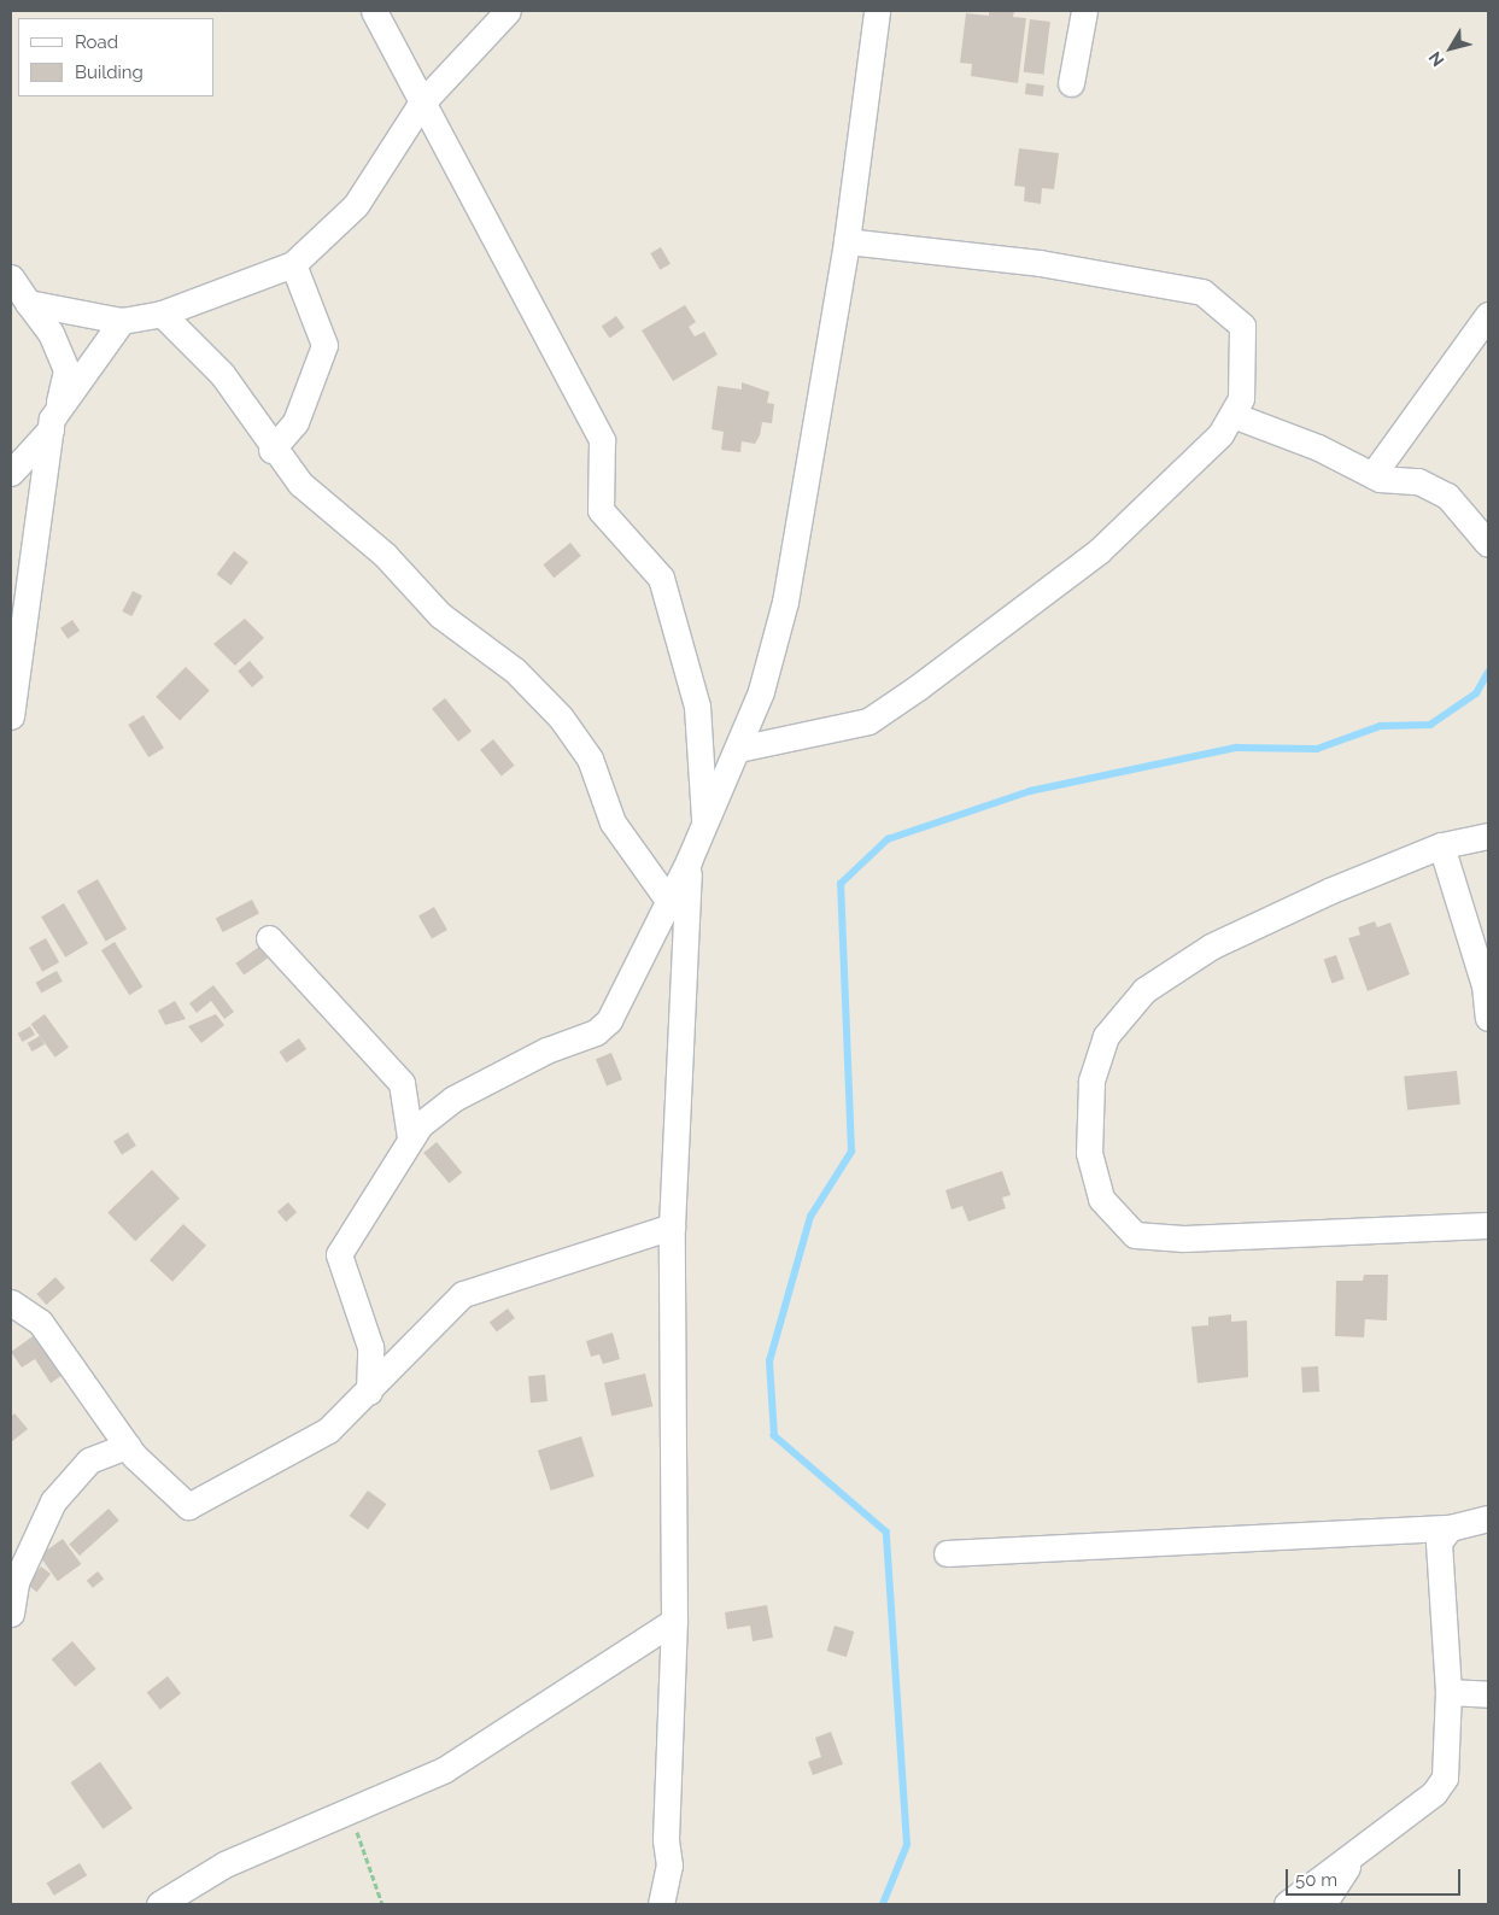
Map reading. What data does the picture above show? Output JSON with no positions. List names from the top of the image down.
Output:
{
  "legend": ["Road", "Building"],
  "scale_bar": "50 m",
  "north": "bottom left"
}
